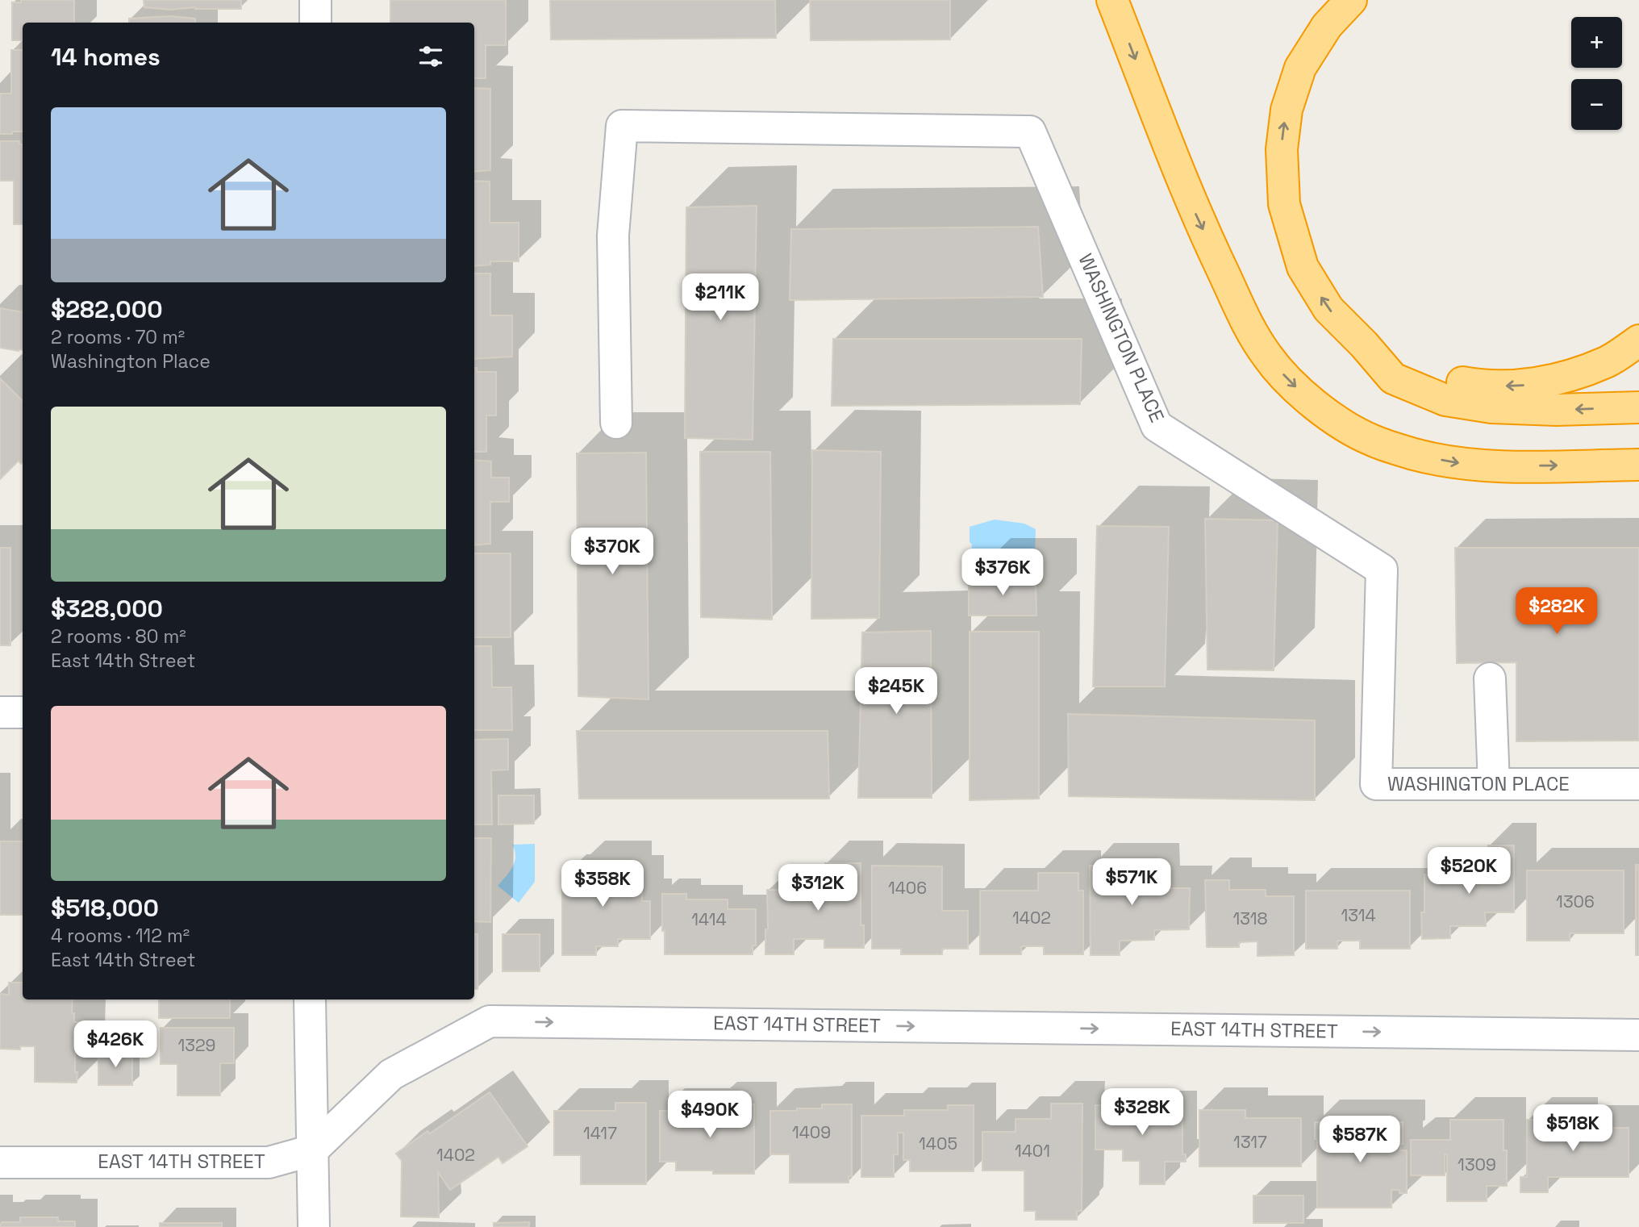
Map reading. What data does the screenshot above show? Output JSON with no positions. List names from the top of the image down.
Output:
{
  "streets": {
    "street": ["WASHINGTON PLACE", "EAST 14TH STREET"]
  },
  "one_way": ["EAST 14TH STREET"],
  "house_numbers": [
    "1406",
    "1306",
    "1314",
    "1402",
    "1318",
    "1414",
    "1329",
    "1409",
    "1417",
    "1317",
    "1405",
    "1401",
    "1402",
    "1309"
  ],
  "page": {
    "map_buttons": ["+", "−"],
    "heading": "14 homes",
    "list": [
      {
        "name": "$282,000",
        "note": "2 rooms · 70 m² · Washington Place"
      },
      {
        "name": "$328,000",
        "note": "2 rooms · 80 m² · East 14th Street"
      },
      {
        "name": "$518,000",
        "note": "4 rooms · 112 m² · East 14th Street"
      }
    ],
    "price": [
      "$211K",
      "$370K",
      "$376K",
      "$282K",
      "$245K",
      "$520K",
      "$571K",
      "$358K",
      "$312K",
      "$426K",
      "$328K",
      "$490K",
      "$518K",
      "$587K"
    ]
  }
}
